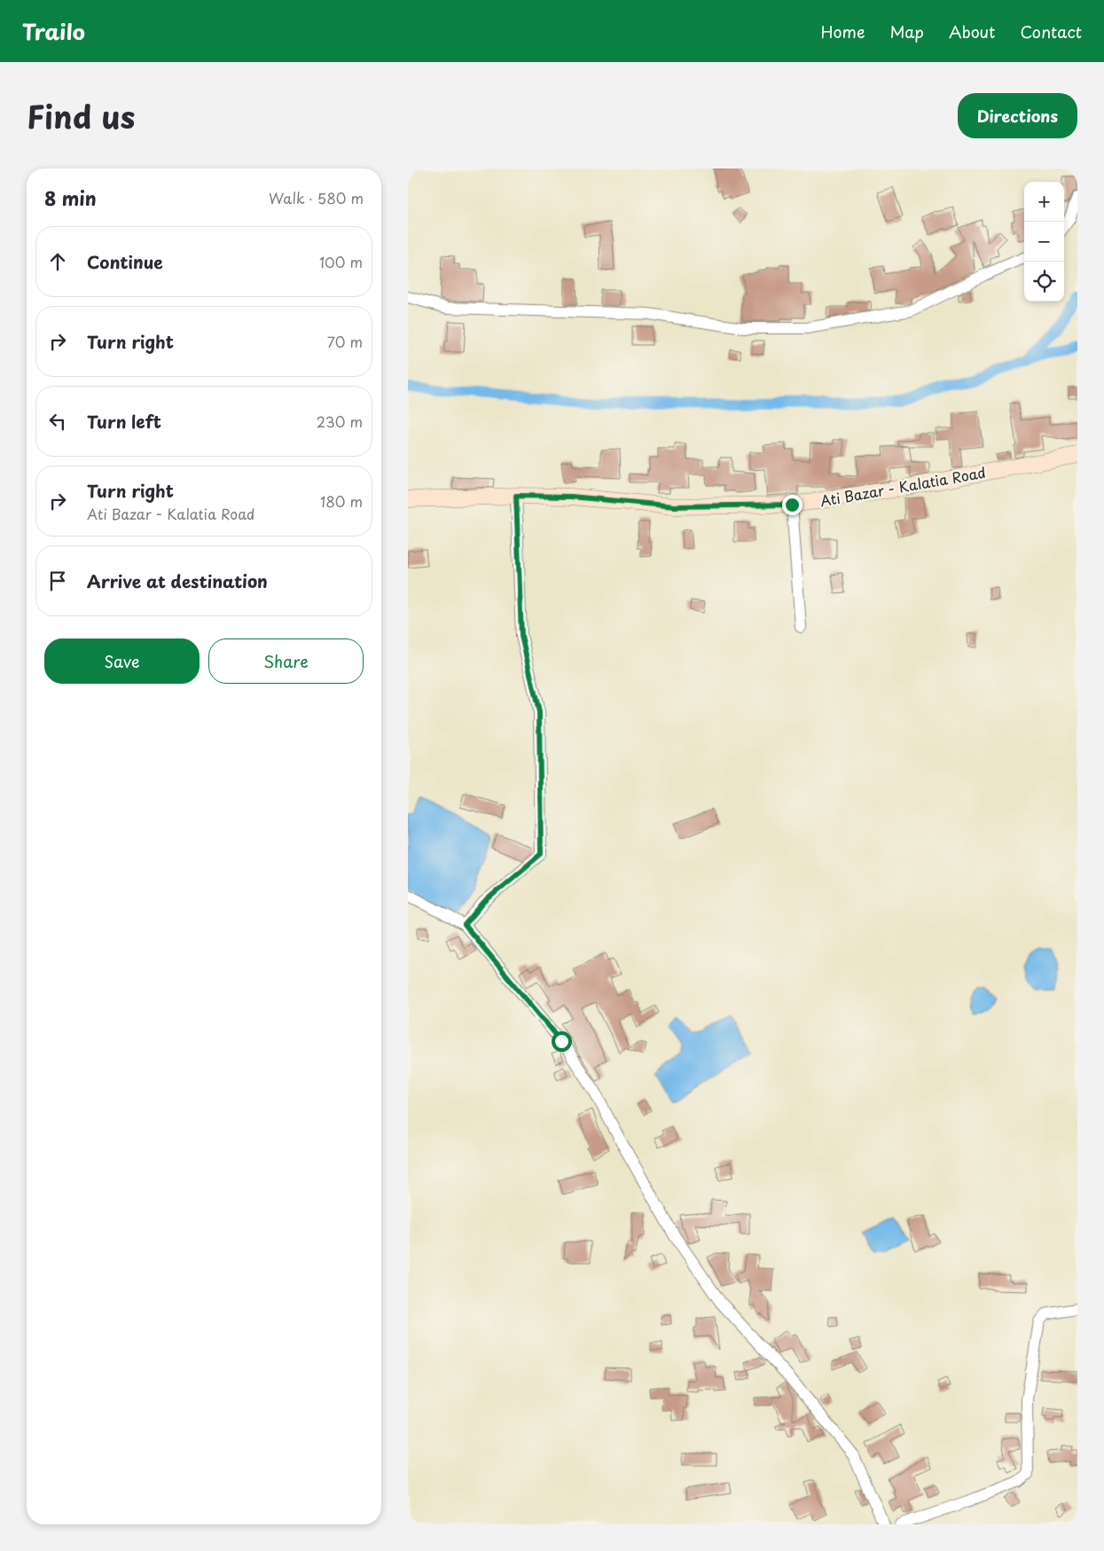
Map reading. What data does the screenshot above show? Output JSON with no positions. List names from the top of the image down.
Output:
{
  "streets": {
    "main road": ["Ati Bazar - Kalatia Road"]
  },
  "page": {
    "header": "Trailo",
    "nav": [
      "Home",
      "Map",
      "About",
      "Contact"
    ],
    "title": "Find us",
    "buttons": [
      "Directions",
      ["Save", "Share"]
    ],
    "heading": ["8 min", "Walk · 580 m"],
    "map_buttons": ["+", "−"],
    "list": [
      ["Continue", "100 m"],
      ["Turn right", "70 m"],
      ["Turn left", "230 m"],
      ["Turn right", "Ati Bazar - Kalatia Road", "180 m"],
      "Arrive at destination"
    ]
  }
}
